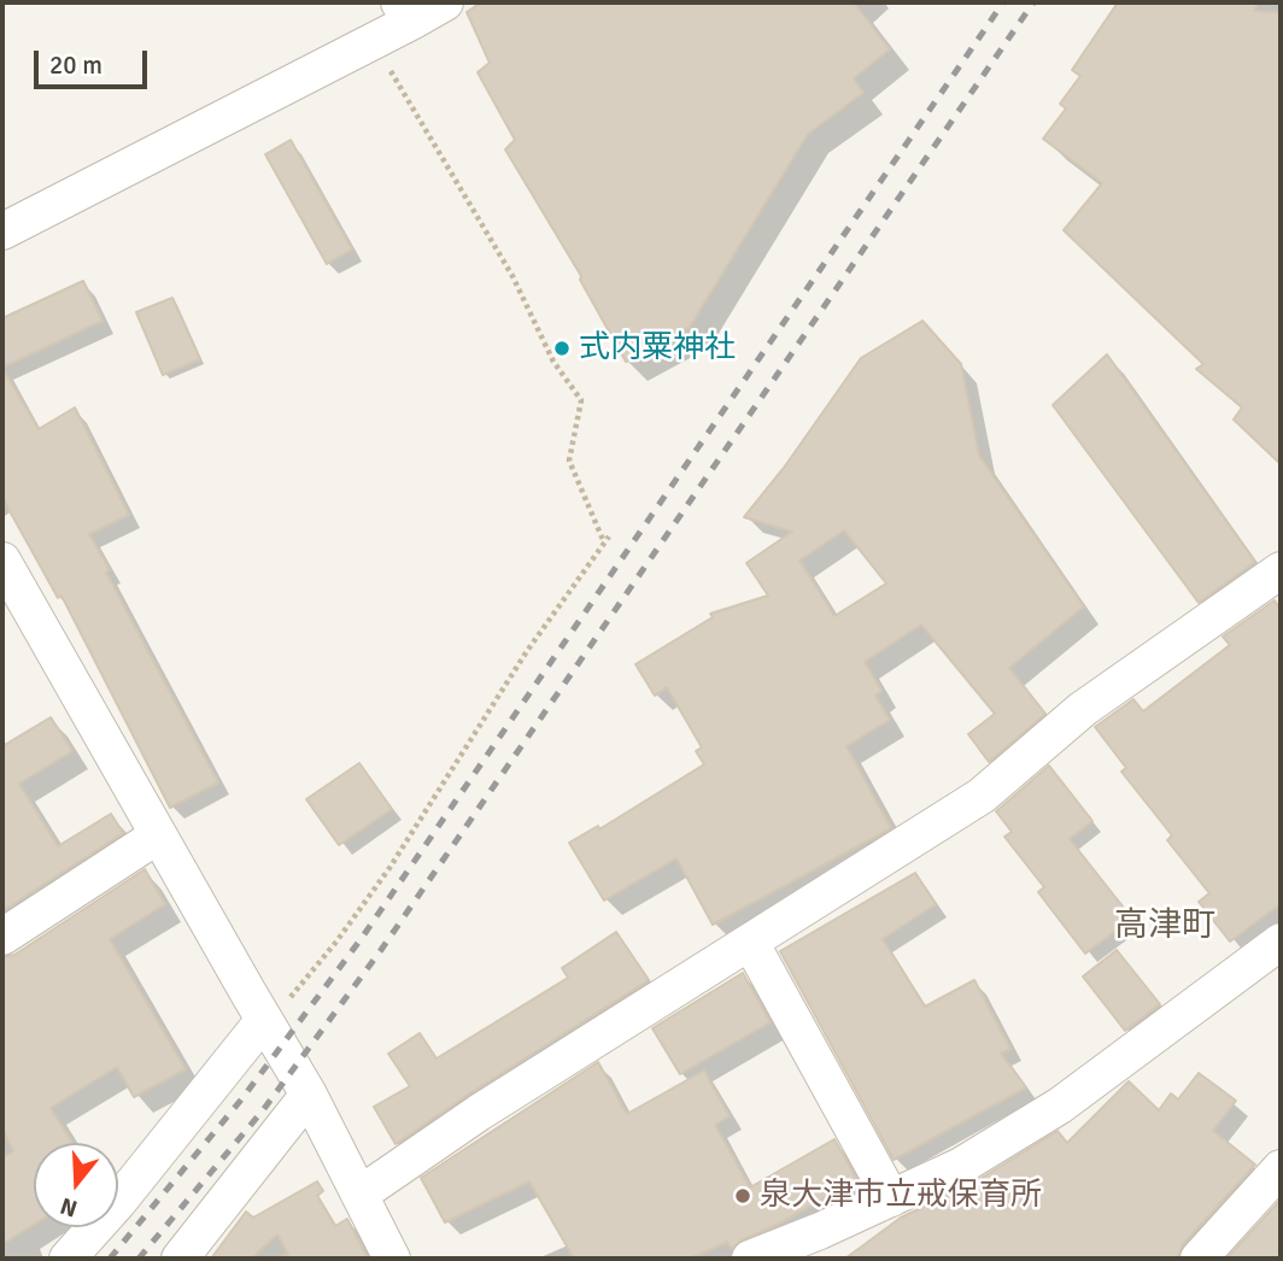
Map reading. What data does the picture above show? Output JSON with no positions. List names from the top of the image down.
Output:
{
  "districts": ["高津町"],
  "places": ["式内粟神社", "泉大津市立戒保育所"],
  "scale_bar": "20 m",
  "north": "bottom"
}
